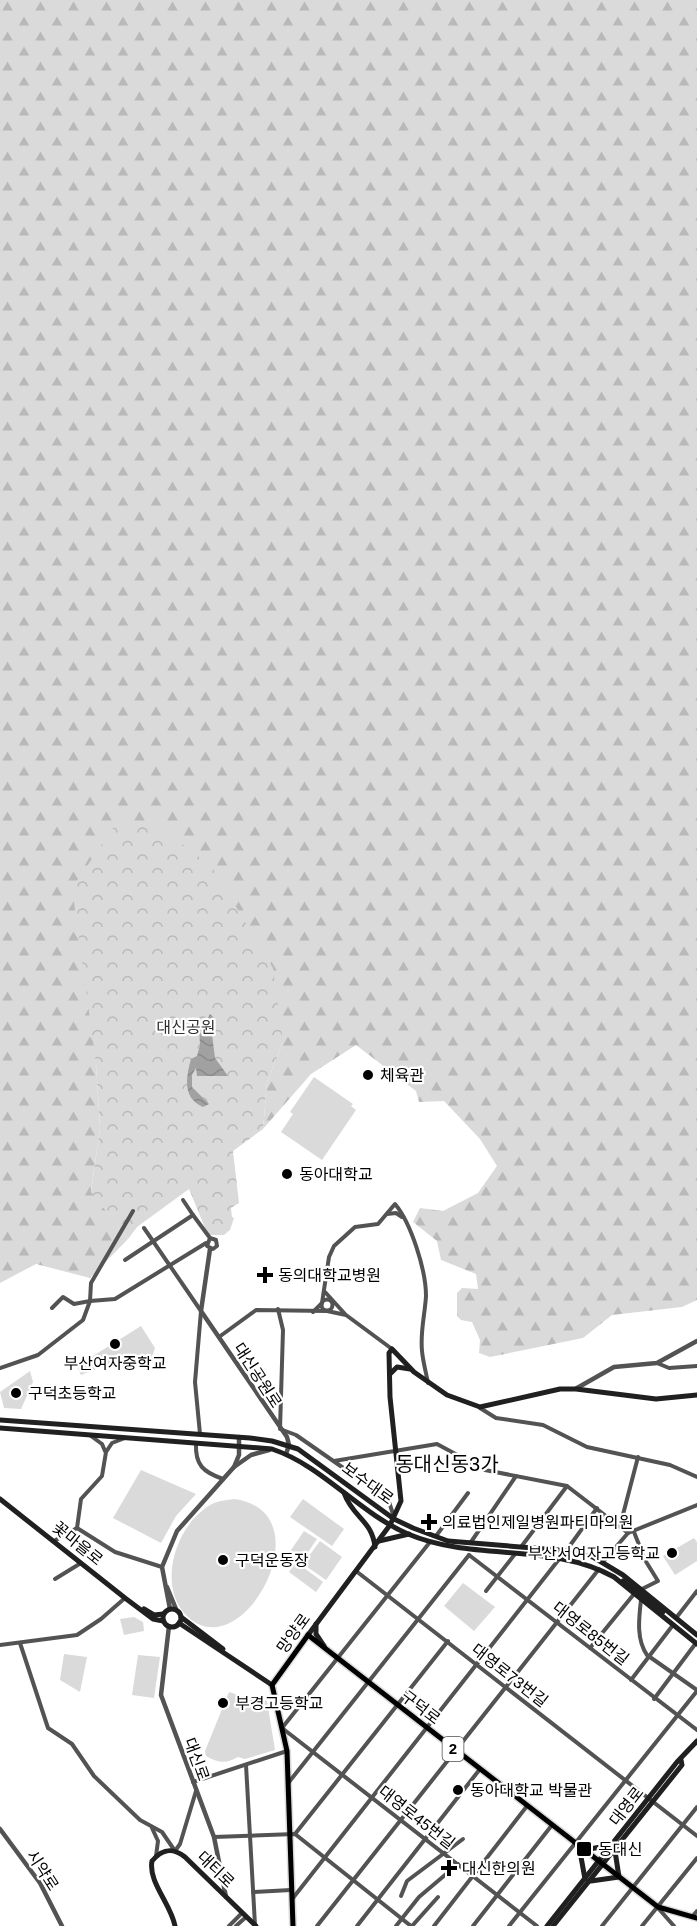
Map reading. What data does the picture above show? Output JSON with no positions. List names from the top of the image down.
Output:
{
  "streets": {
    "main road": [
      "보수대로",
      "꽃마을로",
      "망양로",
      "구덕로",
      "2",
      "대영로",
      "대티로"
    ],
    "street": [
      "대신공원로",
      "대영로85번길",
      "대영로73번길",
      "대신로",
      "대영로45번길",
      "시약로"
    ]
  },
  "crossings": [
    ["대신공원로", "보수대로"],
    ["보수대로", "망양로"],
    ["보수대로", "대영로85번길"],
    ["보수대로", "대영로73번길"],
    ["보수대로", "구덕로"],
    ["꽃마을로", "대신로"],
    ["망양로", "대영로73번길"],
    ["망양로", "구덕로"],
    ["대영로73번길", "구덕로"],
    ["대영로73번길", "대영로"],
    ["구덕로", "대영로"],
    ["대신로", "대티로"]
  ],
  "districts": ["동대신동3가"],
  "parks": ["대신공원"],
  "places": {
    "other": [
      "체육관",
      "동아대학교",
      "부산여자중학교",
      "구덕초등학교",
      "부산서여자고등학교",
      "구덕운동장",
      "부경고등학교",
      "동아대학교 박물관"
    ],
    "health": ["동의대학교병원", "의료법인제일병원파티마의원", "대신한의원"],
    "transit": ["동대신"]
  }
}
